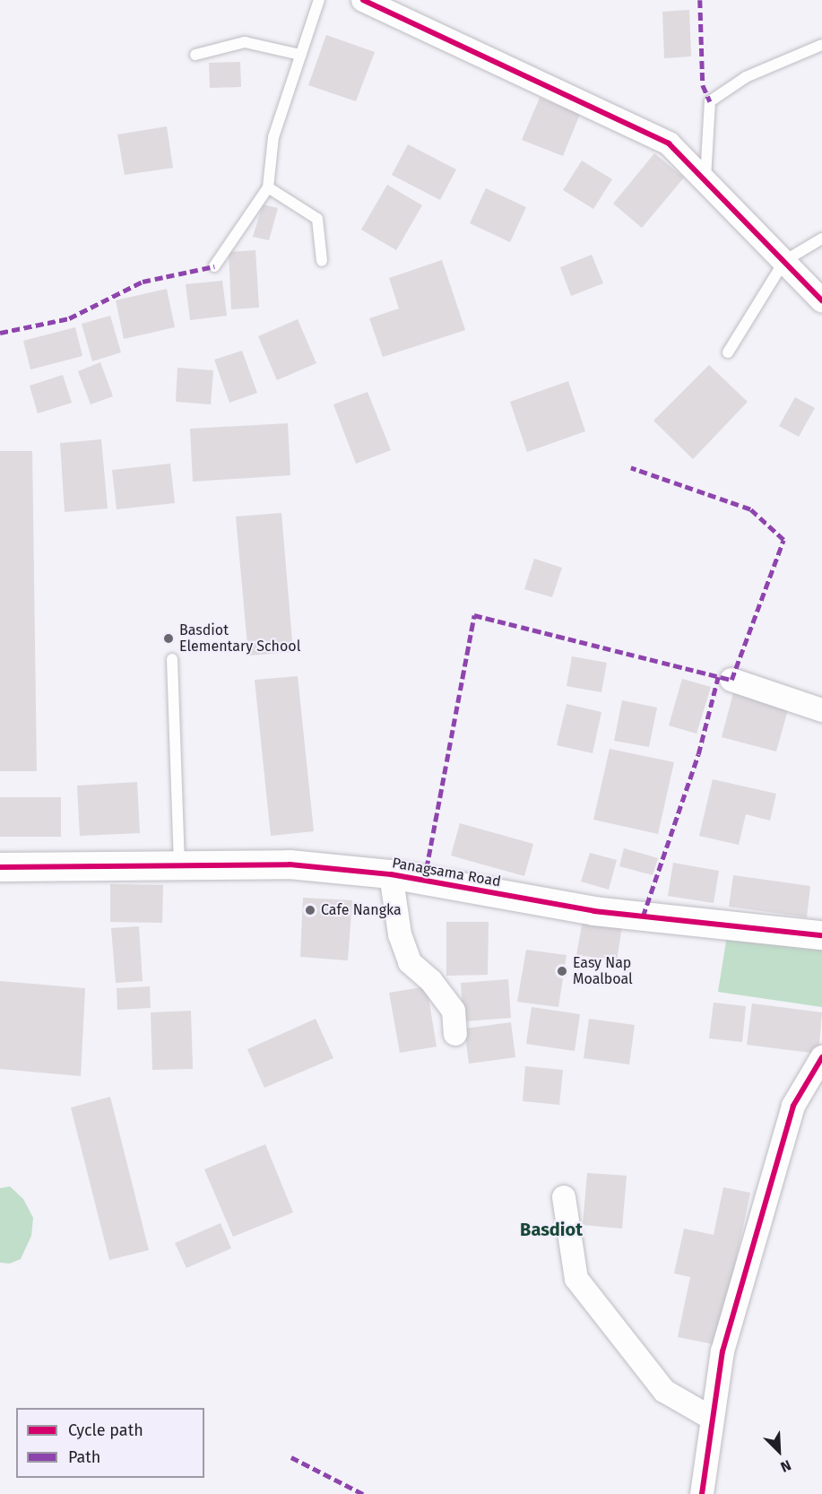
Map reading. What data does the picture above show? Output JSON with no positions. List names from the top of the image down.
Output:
{
  "streets": {
    "street": ["Panagsama Road"]
  },
  "districts": ["Basdiot"],
  "places": ["Basdiot Elementary School", "Cafe Nangka", "Easy Nap Moalboal"],
  "legend": ["Cycle path", "Path"],
  "north": "bottom right"
}
